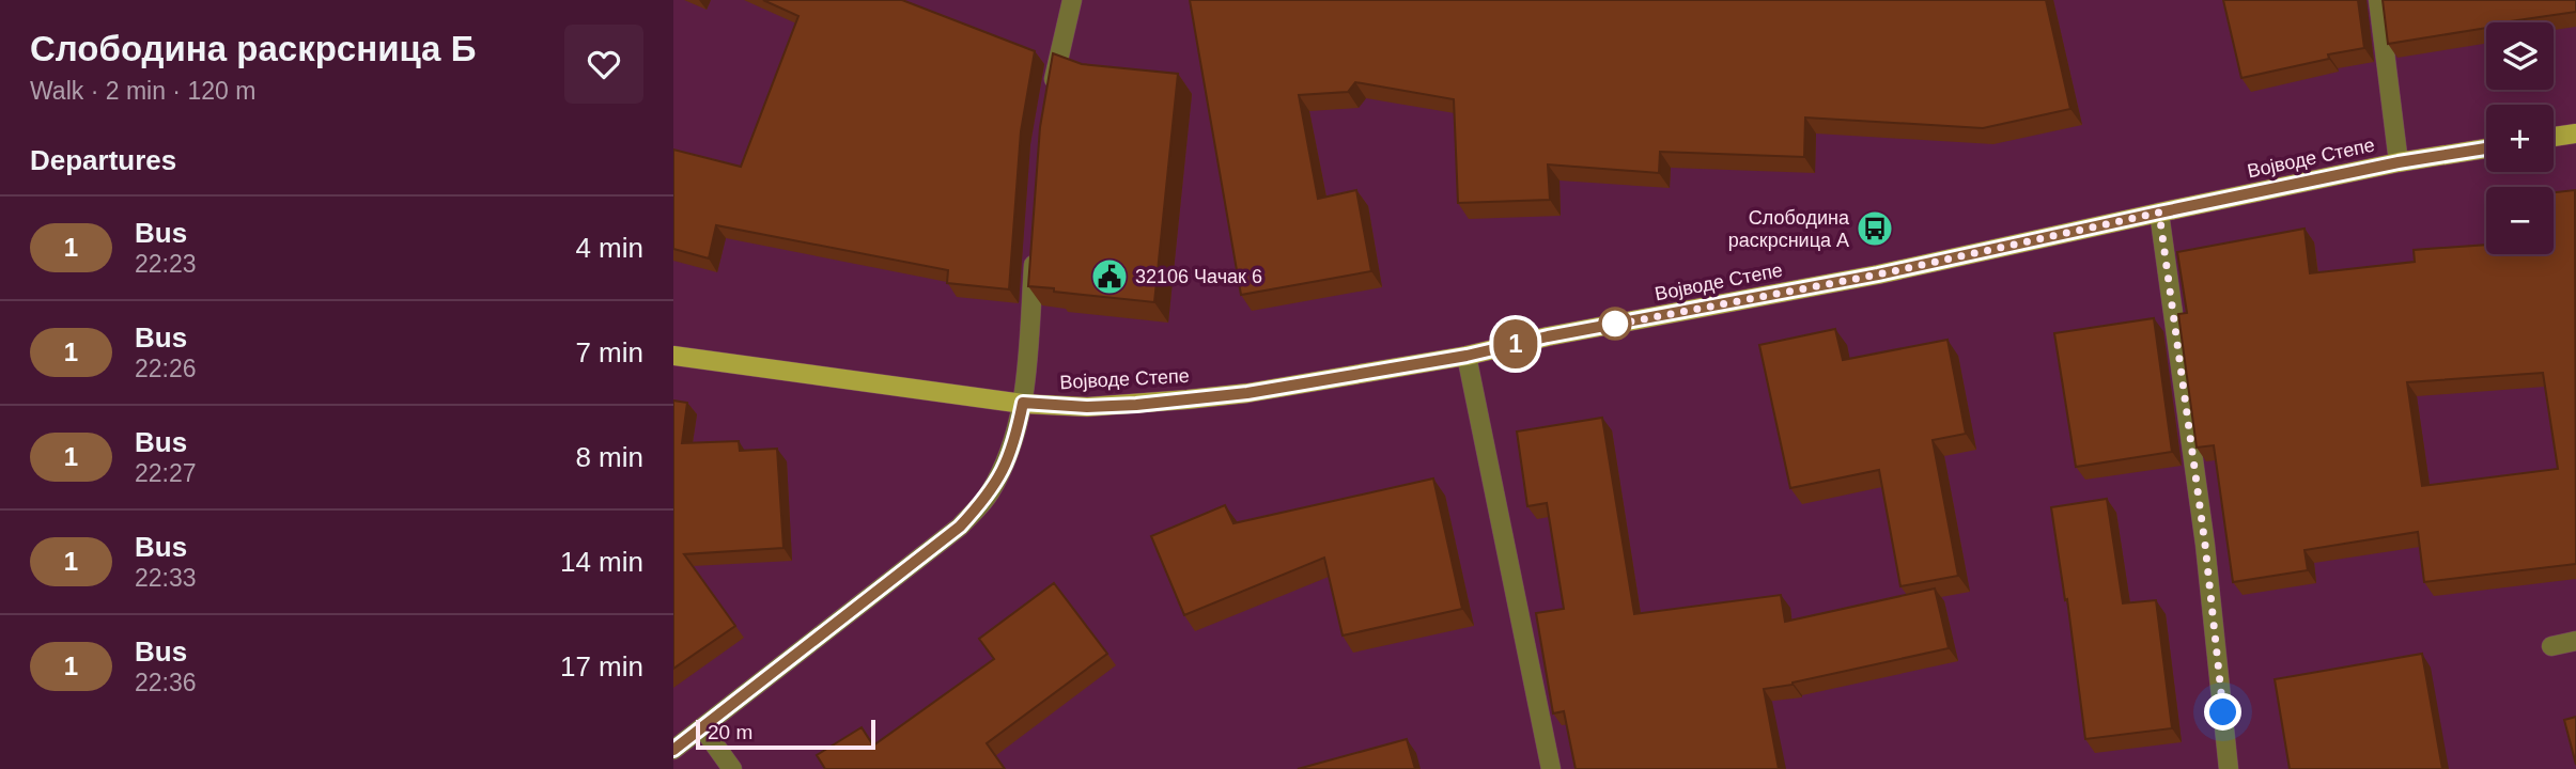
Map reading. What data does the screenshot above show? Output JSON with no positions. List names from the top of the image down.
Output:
{
  "streets": {
    "main road": ["Војводе Степе"]
  },
  "places": {
    "bus stop": ["Слободина раскрсница А"],
    "public building": ["32106 Чачак 6"]
  },
  "lines": ["bus line 1"],
  "scale_bar": "20 m",
  "page": {
    "heading": [
      ["Слободина раскрсница Б", "Walk · 2 min · 120 m"],
      "Departures"
    ],
    "on_map": "1",
    "map_buttons": ["+", "−"],
    "list": [
      {
        "mark": "1",
        "name": "Bus",
        "note": "22:23",
        "value": "4 min"
      },
      {
        "mark": "1",
        "name": "Bus",
        "note": "22:26",
        "value": "7 min"
      },
      {
        "mark": "1",
        "name": "Bus",
        "note": "22:27",
        "value": "8 min"
      },
      {
        "mark": "1",
        "name": "Bus",
        "note": "22:33",
        "value": "14 min"
      },
      {
        "mark": "1",
        "name": "Bus",
        "note": "22:36",
        "value": "17 min"
      }
    ],
    "scale": "20 m"
  }
}
